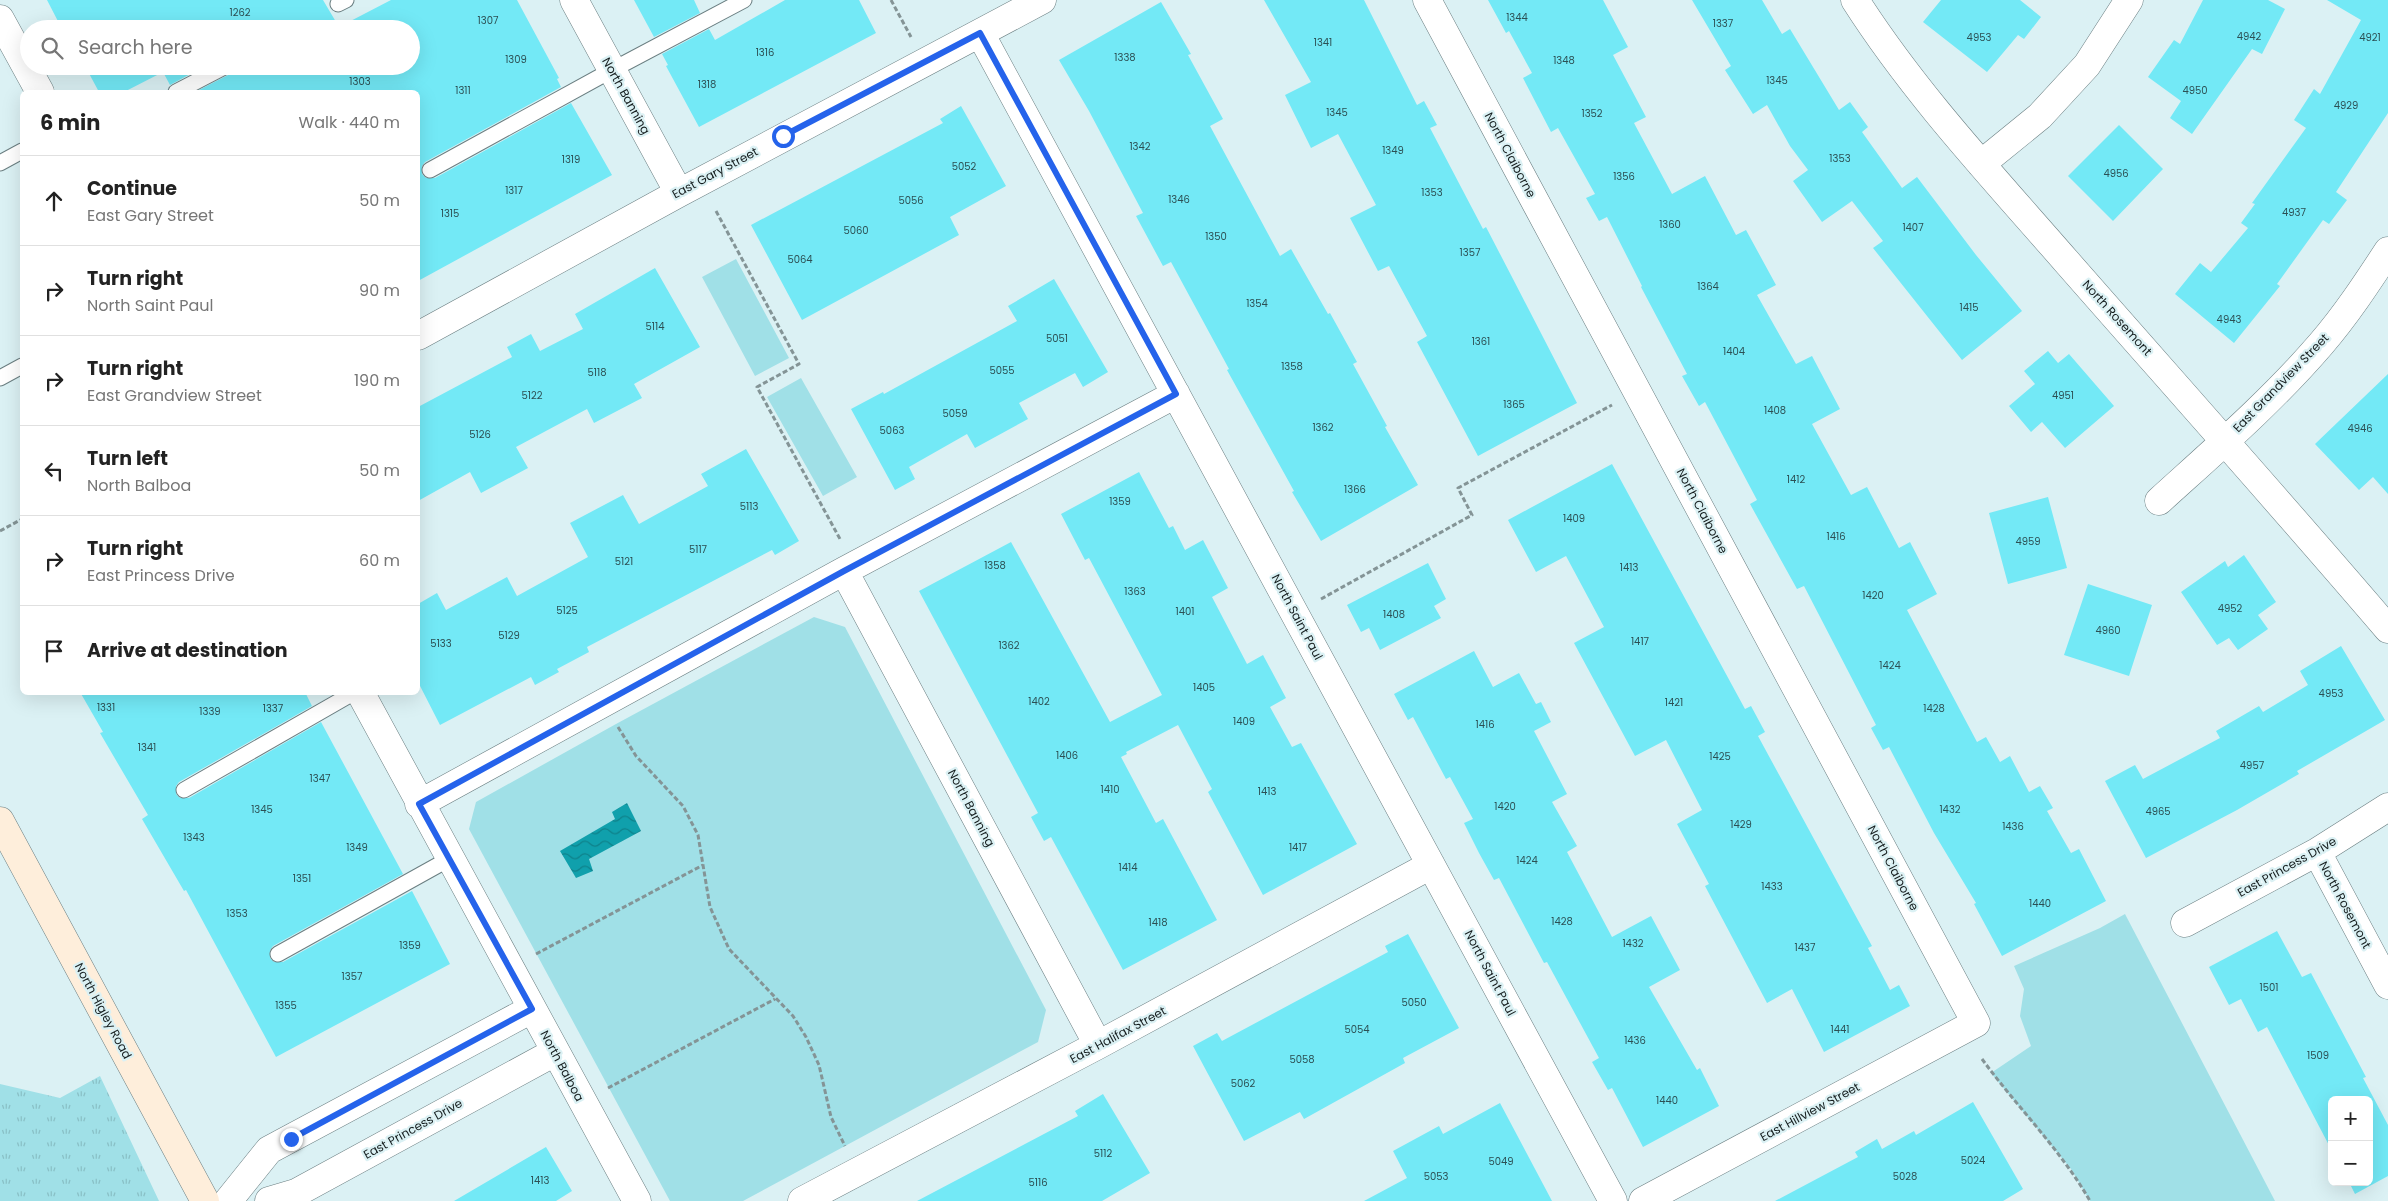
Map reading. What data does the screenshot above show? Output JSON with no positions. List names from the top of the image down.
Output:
{
  "streets": {
    "main road": ["North Higley Road"],
    "street": [
      "North Banning",
      "North Claiborne",
      "East Gary Street",
      "North Rosemont",
      "East Grandview Street",
      "North Saint Paul",
      "East Princess Drive",
      "East Halifax Street",
      "North Balboa",
      "East Hillview Street"
    ]
  },
  "crossings": [
    ["North Banning", "East Gary Street"],
    ["North Banning", "East Halifax Street"],
    ["North Claiborne", "East Hillview Street"],
    ["East Gary Street", "North Saint Paul"],
    ["North Rosemont", "East Grandview Street"],
    ["North Rosemont", "East Princess Drive"],
    ["North Saint Paul", "East Halifax Street"],
    ["East Princess Drive", "North Balboa"]
  ],
  "house_numbers": [
    "1262",
    "1344",
    "1307",
    "1337",
    "4942",
    "4953",
    "4921",
    "1341",
    "1316",
    "1338",
    "1309",
    "1348",
    "1345",
    "1303",
    "1318",
    "1311",
    "4950",
    "4929",
    "1345",
    "1352",
    "1342",
    "1349",
    "1353",
    "1319",
    "5052",
    "4956",
    "1356",
    "1317",
    "1353",
    "1346",
    "5056",
    "4937",
    "1315",
    "1360",
    "1407",
    "5060",
    "1350",
    "1357",
    "5064",
    "1364",
    "1354",
    "1415",
    "4943",
    "5114",
    "5051",
    "1361",
    "1404",
    "1358",
    "5055",
    "5118",
    "5122",
    "4951",
    "1365",
    "1408",
    "5059",
    "1362",
    "4946",
    "5063",
    "5126",
    "1412",
    "1366",
    "1359",
    "5113",
    "1409",
    "1416",
    "4959",
    "5117",
    "5121",
    "1358",
    "1413",
    "1363",
    "1420",
    "4952",
    "5125",
    "1401",
    "1408",
    "4960",
    "5129",
    "1417",
    "5133",
    "1362",
    "1424",
    "1405",
    "4953",
    "1402",
    "1421",
    "1331",
    "1337",
    "1428",
    "1339",
    "1409",
    "1416",
    "1341",
    "1406",
    "1425",
    "4957",
    "1347",
    "1410",
    "1413",
    "1420",
    "1345",
    "1432",
    "4965",
    "1429",
    "1436",
    "1343",
    "1349",
    "1417",
    "1424",
    "1414",
    "1351",
    "1433",
    "1440",
    "1353",
    "1428",
    "1418",
    "1432",
    "1359",
    "1437",
    "1357",
    "1501",
    "5050",
    "1355",
    "5054",
    "1441",
    "1436",
    "1509",
    "5058",
    "5062",
    "1440",
    "5112",
    "5024",
    "5049",
    "5053",
    "5028",
    "1413",
    "5116"
  ],
  "page": {
    "search": "Search here",
    "heading": ["6 min", "Walk · 440 m"],
    "list": [
      ["Continue", "East Gary Street", "50 m"],
      ["Turn right", "North Saint Paul", "90 m"],
      ["Turn right", "East Grandview Street", "190 m"],
      ["Turn left", "North Balboa", "50 m"],
      ["Turn right", "East Princess Drive", "60 m"],
      "Arrive at destination"
    ],
    "map_buttons": ["+", "−"]
  }
}
